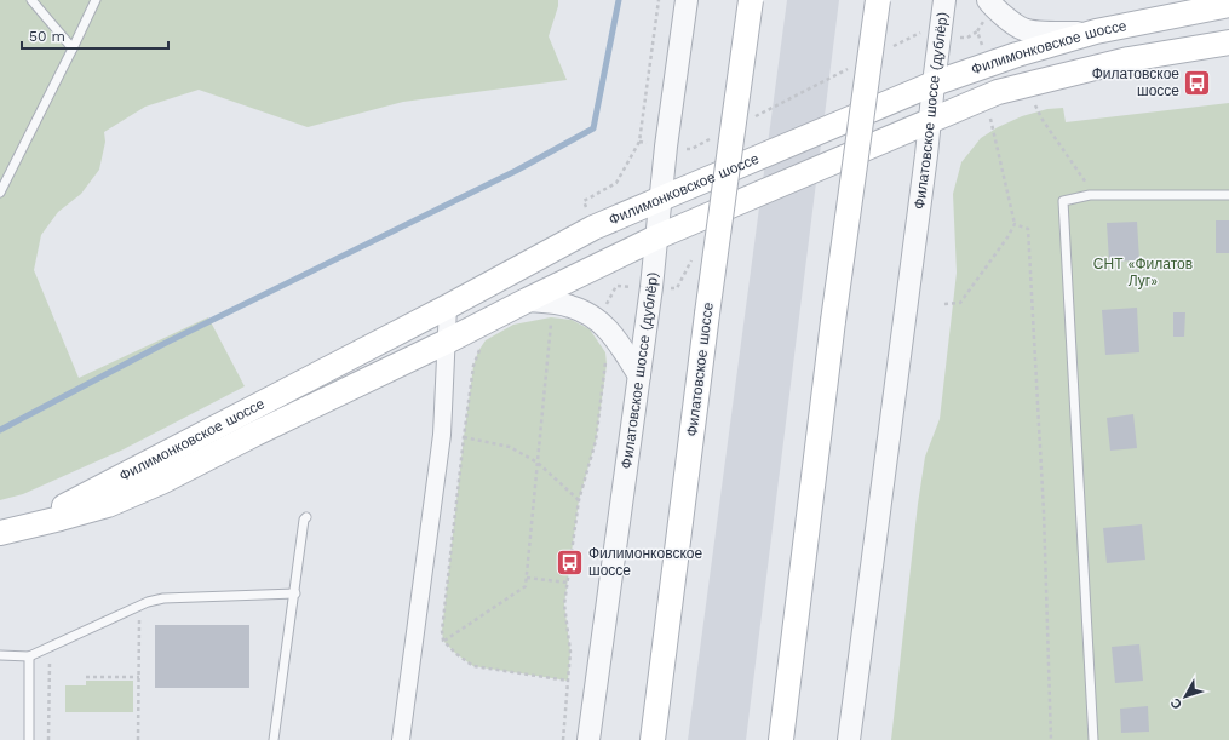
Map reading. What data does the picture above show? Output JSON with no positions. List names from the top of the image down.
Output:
{
  "streets": {
    "main road": ["Филимонковское шоссе", "Филатовское шоссе"],
    "street": ["Филатовское шоссе (дублёр)"]
  },
  "crossings": [
    ["Филимонковское шоссе", "Филатовское шоссе (дублёр)"]
  ],
  "parks": ["СНТ «Филатов Луг»"],
  "places": {
    "bus stop": ["Филатовское шоссе", "Филимонковское шоссе"]
  },
  "scale_bar": "50 m",
  "north": "bottom left"
}
